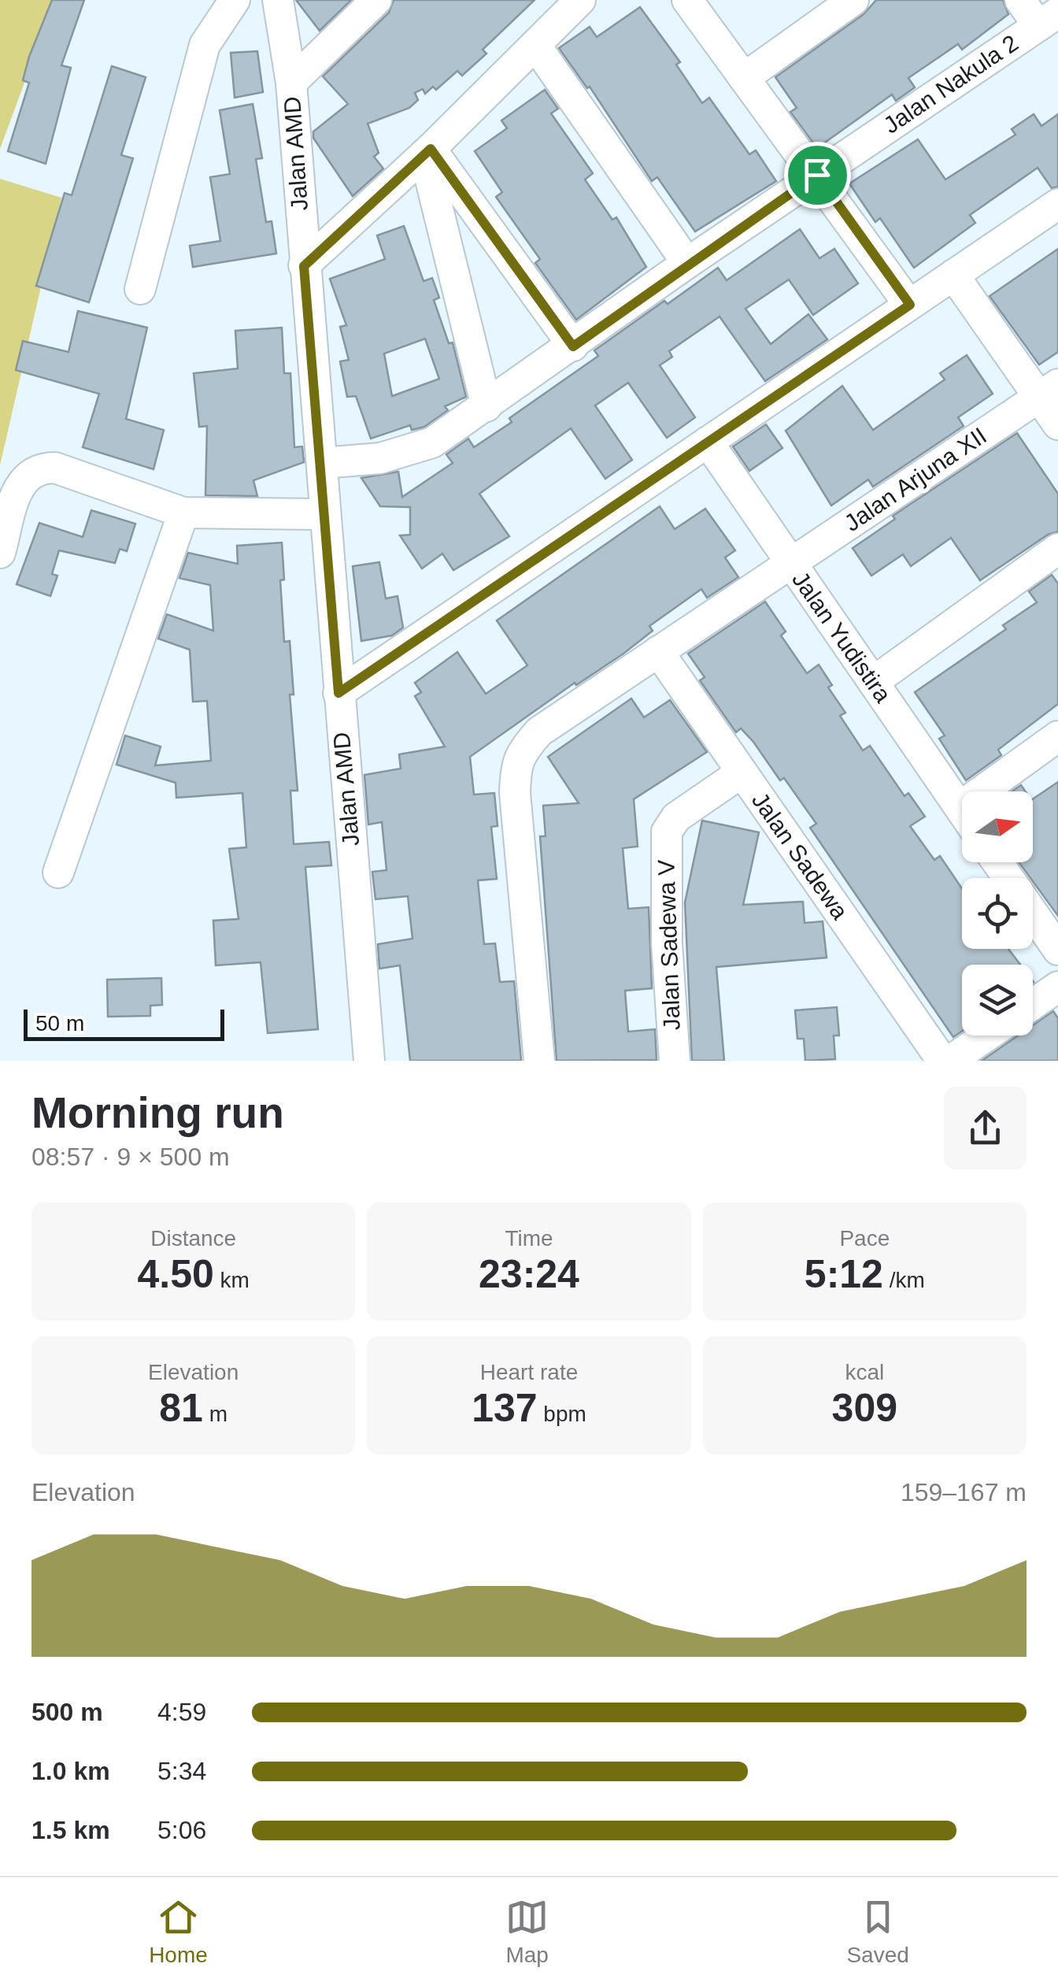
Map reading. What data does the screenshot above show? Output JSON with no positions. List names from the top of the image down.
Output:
{
  "streets": {
    "street": [
      "Jalan Nakula 2",
      "Jalan AMD",
      "Jalan Arjuna XII",
      "Jalan Yudistira",
      "Jalan Sadewa",
      "Jalan Sadewa V"
    ]
  },
  "crossings": [
    ["Jalan Nakula 2", "Jalan AMD"],
    ["Jalan Arjuna XII", "Jalan Yudistira"],
    ["Jalan Arjuna XII", "Jalan Sadewa"],
    ["Jalan Sadewa", "Jalan Sadewa V"]
  ],
  "scale_bar": "50 m",
  "north": "right",
  "page": {
    "scale": "50 m",
    "heading": ["Morning run", "08:57 · 9 × 500 m"],
    "stats": [
      ["Distance", "4.50 km"],
      ["Time", "23:24"],
      ["Pace", "5:12 /km"],
      ["Elevation", "81 m"],
      ["Heart rate", "137 bpm"],
      ["kcal", "309"]
    ],
    "chart": ["Elevation", "159–167 m"],
    "list": [
      {
        "name": "500 m",
        "note": "4:59"
      },
      {
        "name": "1.0 km",
        "note": "5:34"
      },
      {
        "name": "1.5 km",
        "note": "5:06"
      }
    ],
    "tabs": ["Home", "Map", "Saved"]
  }
}
